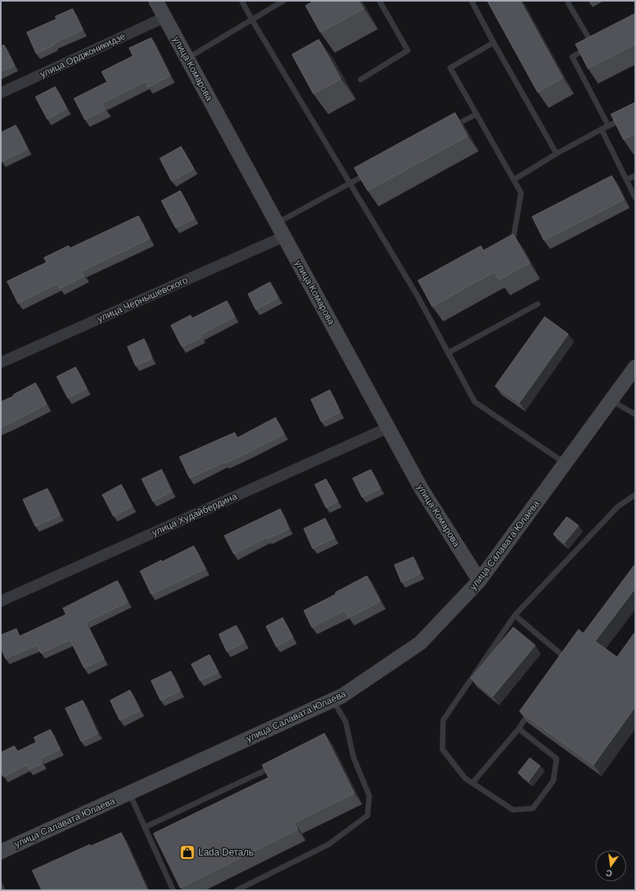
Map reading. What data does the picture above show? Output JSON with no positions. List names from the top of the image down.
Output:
{
  "streets": {
    "street": [
      "улица Орджоникидзе",
      "улица Комарова",
      "улица Чернышевского",
      "улица Худайбердина",
      "улица Салавата Юлаева"
    ]
  },
  "crossings": [
    ["улица Орджоникидзе", "улица Комарова"],
    ["улица Комарова", "улица Чернышевского"],
    ["улица Комарова", "улица Худайбердина"],
    ["улица Комарова", "улица Салавата Юлаева"]
  ],
  "places": {
    "shop": ["Lada Dеталь"]
  },
  "north": "bottom"
}
